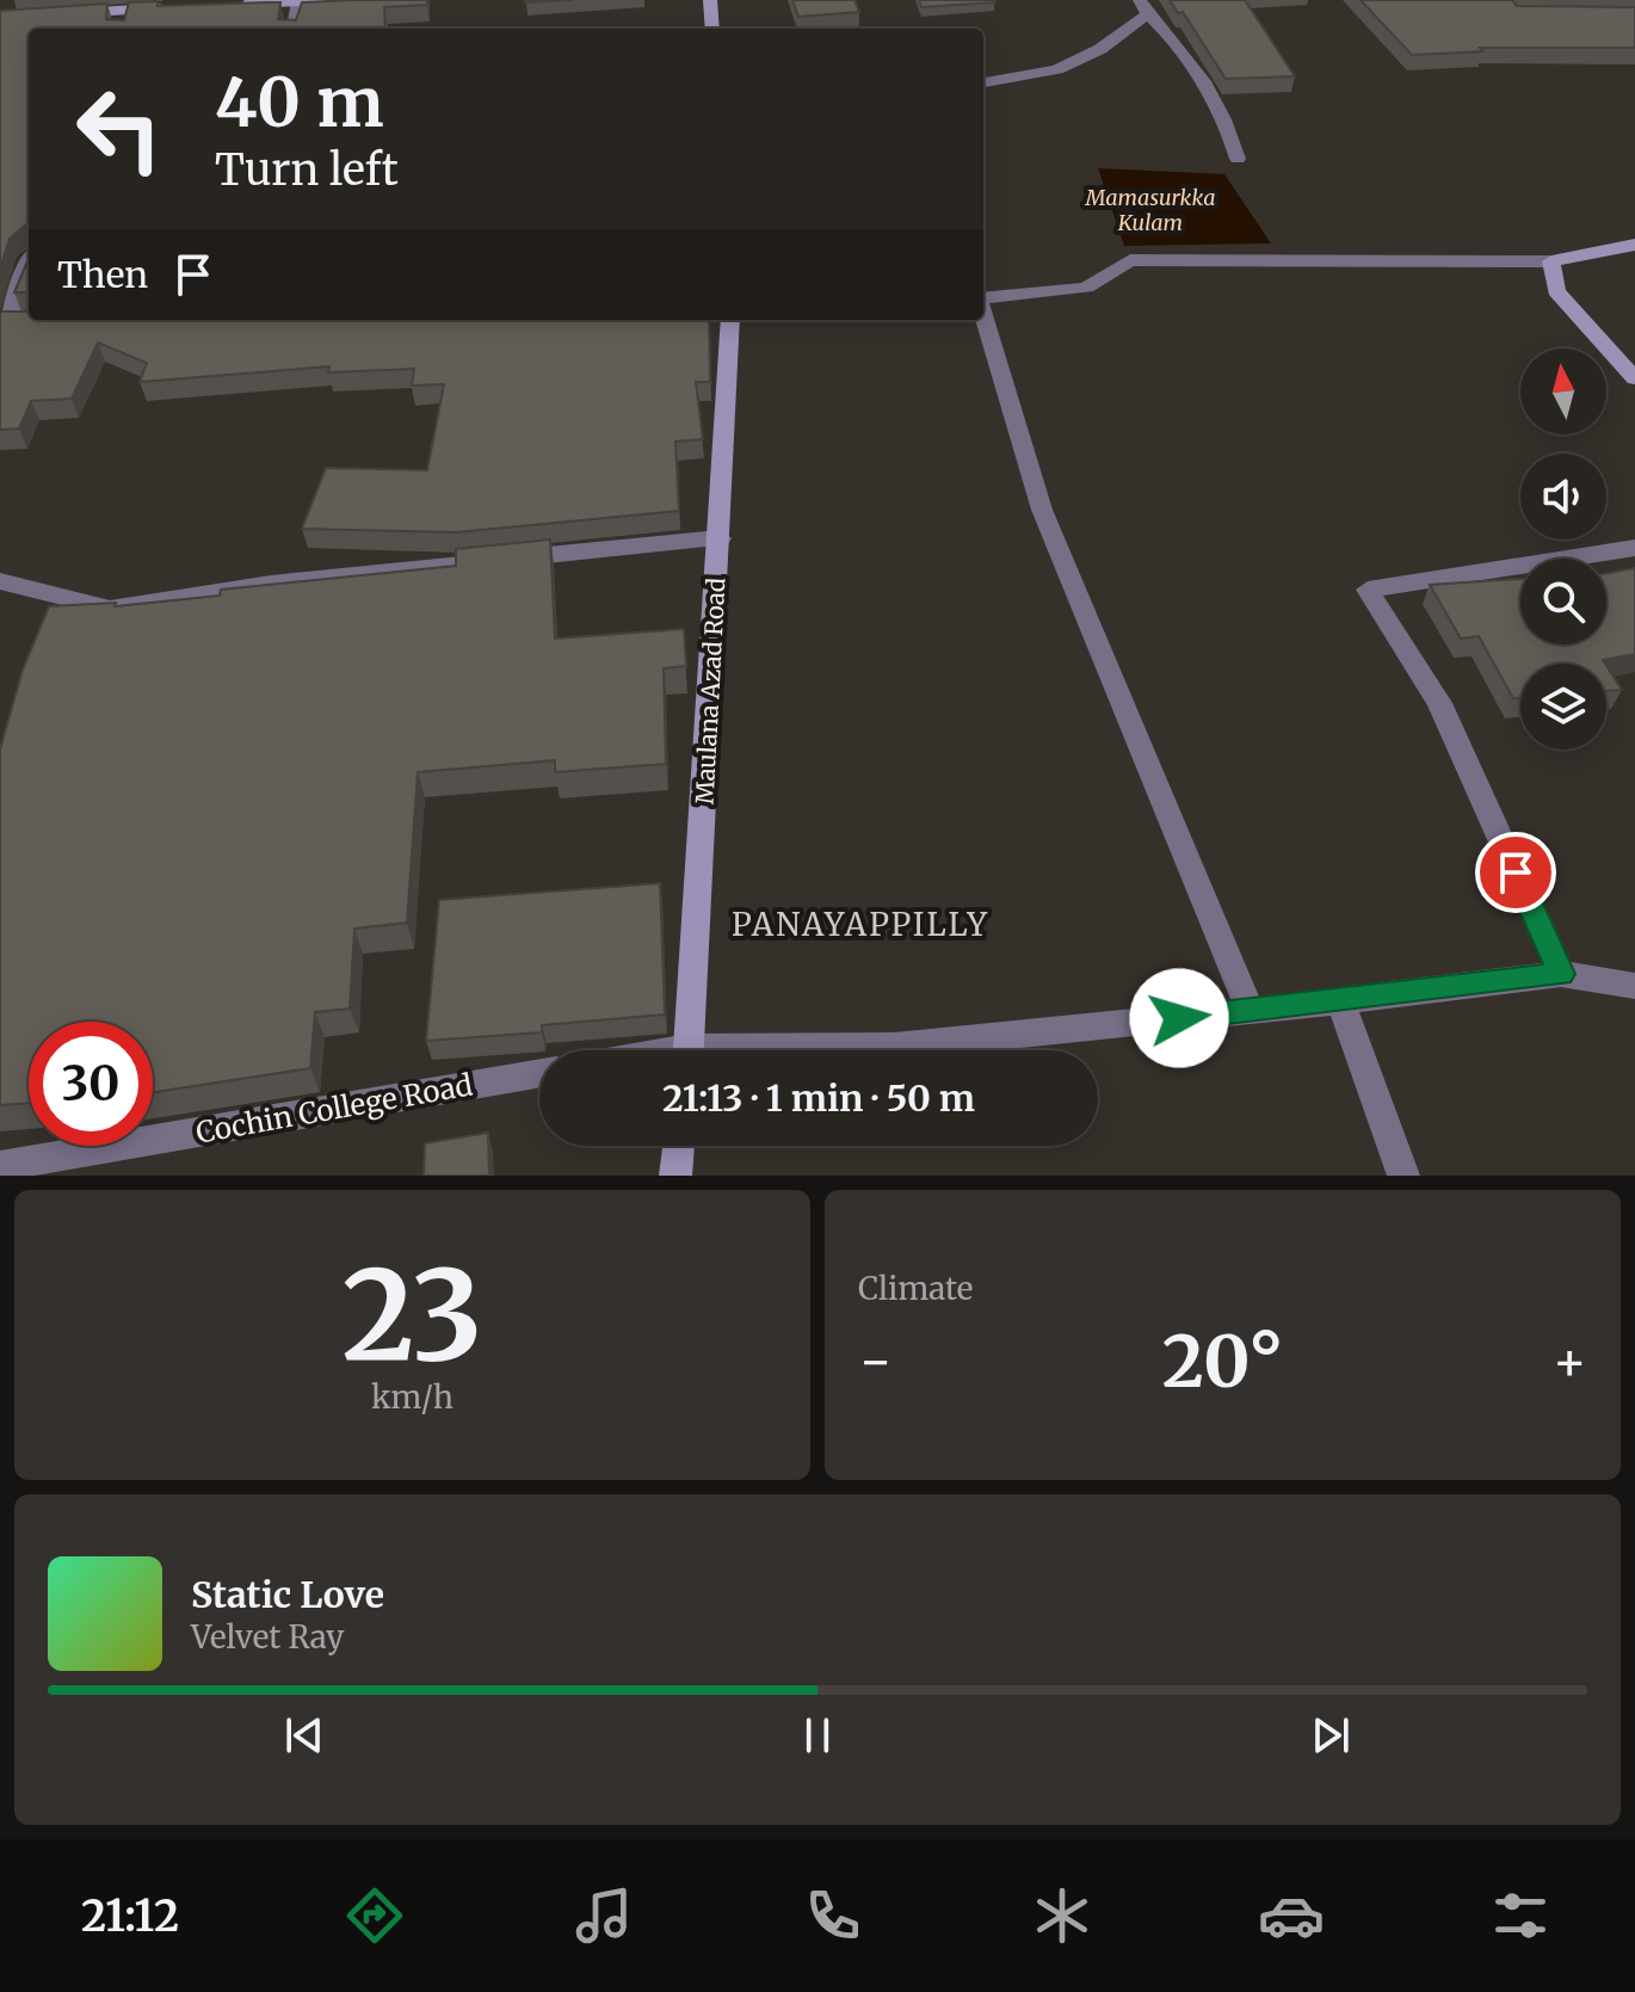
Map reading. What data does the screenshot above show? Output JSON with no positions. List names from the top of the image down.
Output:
{
  "streets": {
    "main road": ["Maulana Azad Road"],
    "street": ["Cochin College Road"]
  },
  "districts": ["PANAYAPPILLY"],
  "water": ["Mamasurkka Kulam"],
  "north": "top",
  "page": {
    "turn": ["40 m", "Turn left"],
    "then": "Then",
    "limit": "30",
    "trip": "21:13 · 1 min · 50 m",
    "tile": [
      ["23", "km/h"],
      "Climate"
    ],
    "heat": ["−", "20°", "+"],
    "song": ["Static Love", "Velvet Ray"],
    "tabs": "21:12"
  }
}
